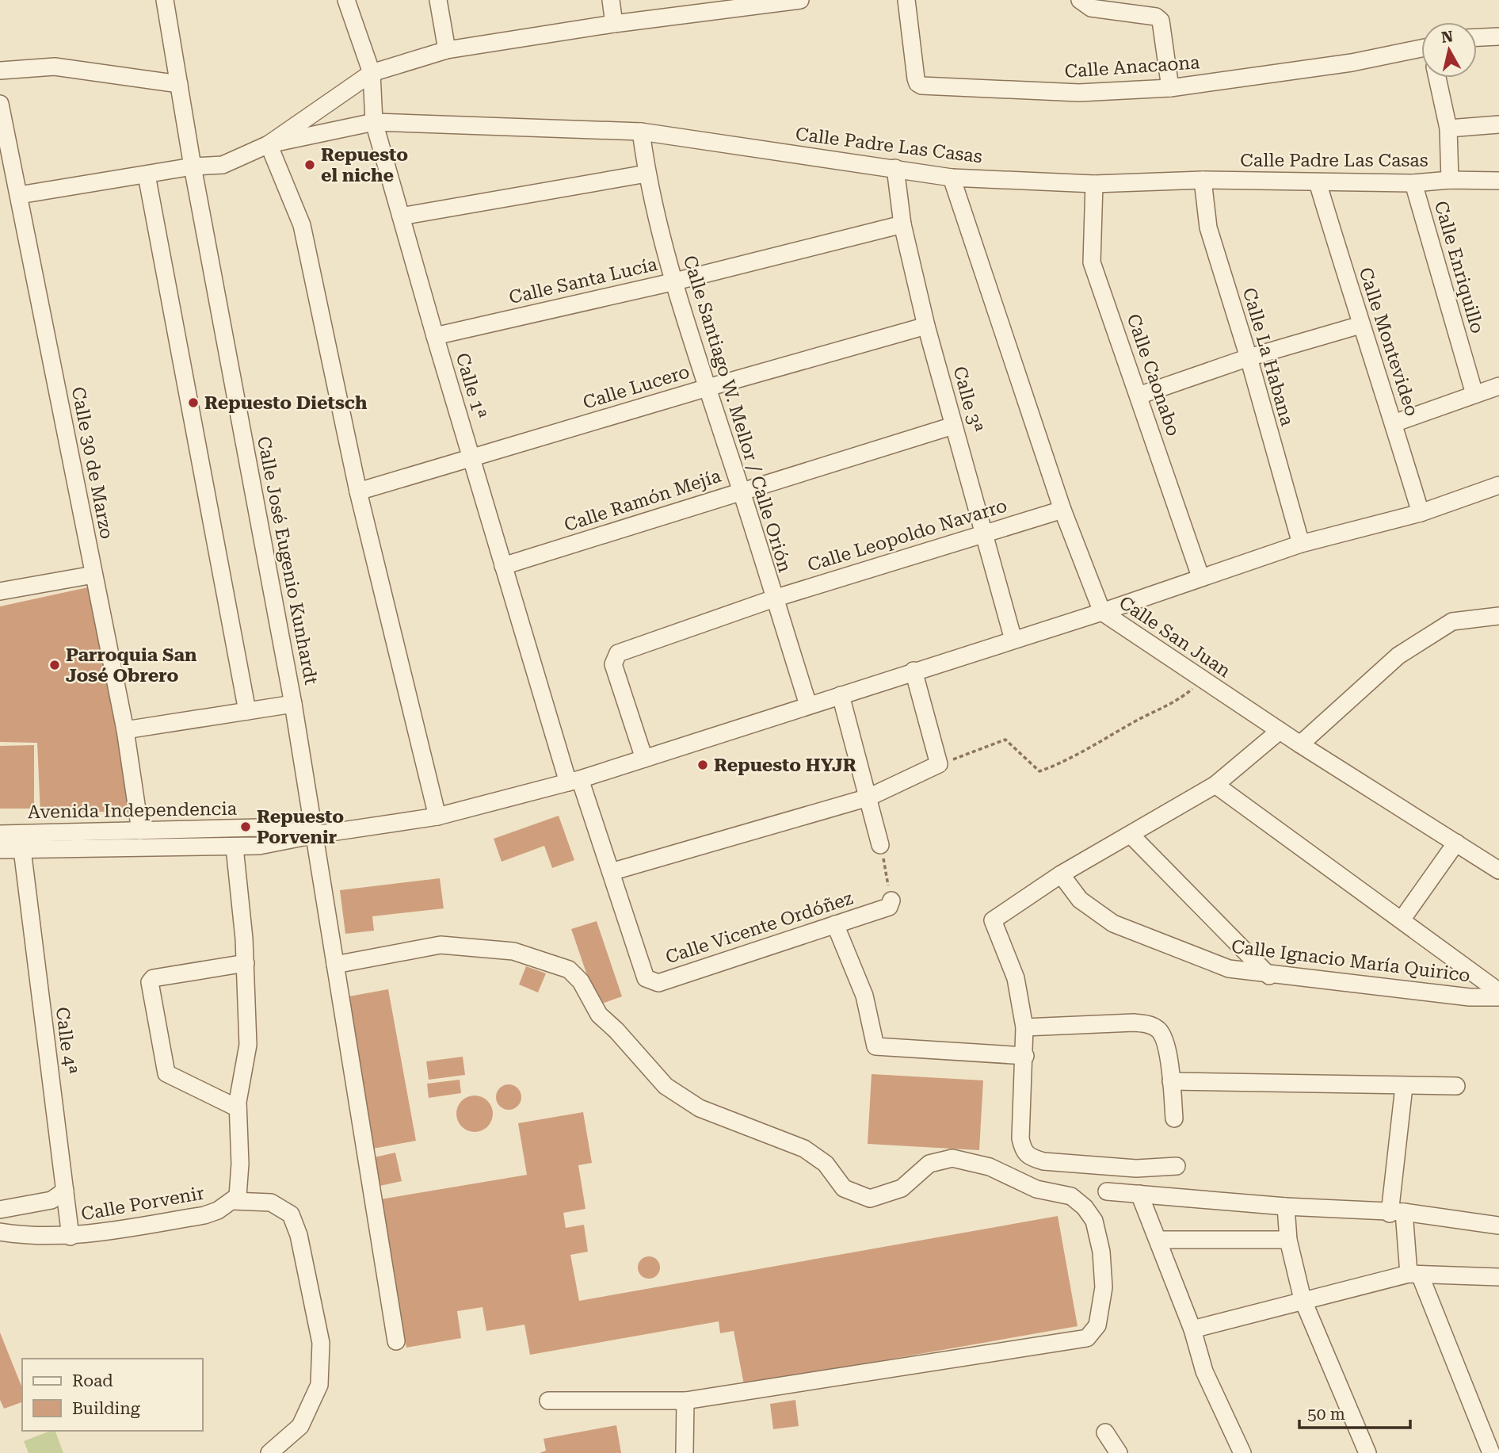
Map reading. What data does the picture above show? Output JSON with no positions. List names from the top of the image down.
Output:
{
  "streets": {
    "street": [
      "Calle Anacaona",
      "Calle Padre Las Casas",
      "Calle Enriquillo",
      "Calle Santa Lucía",
      "Calle Montevideo",
      "Calle La Habana",
      "Calle Caonabo",
      "Calle 1ª",
      "Calle Lucero",
      "Calle 3ª",
      "Calle Santiago W. Mellor / Calle Orión",
      "Calle 30 de Marzo",
      "Calle Ramón Mejía",
      "Calle Leopoldo Navarro",
      "Calle José Eugenio Kunhardt",
      "Calle San Juan",
      "Avenida Independencia",
      "Calle Vicente Ordóñez",
      "Calle Ignacio María Quirico",
      "Calle 4ª",
      "Calle Porvenir"
    ]
  },
  "crossings": [
    ["Calle Padre Las Casas", "Calle Enriquillo"],
    ["Calle Padre Las Casas", "Calle Montevideo"],
    ["Calle Padre Las Casas", "Calle La Habana"],
    ["Calle Padre Las Casas", "Calle Caonabo"],
    ["Calle Padre Las Casas", "Calle 1ª"],
    ["Calle Padre Las Casas", "Calle 3ª"],
    ["Calle Padre Las Casas", "Calle Santiago W. Mellor / Calle Orión"],
    ["Calle Padre Las Casas", "Calle San Juan"],
    ["Calle Santa Lucía", "Calle 1ª"],
    ["Calle Santa Lucía", "Calle 3ª"],
    ["Calle Santa Lucía", "Calle Santiago W. Mellor / Calle Orión"],
    ["Calle 1ª", "Calle Lucero"],
    ["Calle 1ª", "Calle Ramón Mejía"],
    ["Calle 1ª", "Calle Vicente Ordóñez"],
    ["Calle Lucero", "Calle 3ª"],
    ["Calle Lucero", "Calle Santiago W. Mellor / Calle Orión"],
    ["Calle 3ª", "Calle Ramón Mejía"],
    ["Calle 3ª", "Calle Leopoldo Navarro"],
    ["Calle Santiago W. Mellor / Calle Orión", "Calle Ramón Mejía"],
    ["Calle Santiago W. Mellor / Calle Orión", "Calle Leopoldo Navarro"],
    ["Calle 30 de Marzo", "Avenida Independencia"],
    ["Calle Leopoldo Navarro", "Calle San Juan"],
    ["Calle José Eugenio Kunhardt", "Avenida Independencia"],
    ["Avenida Independencia", "Calle 4ª"],
    ["Calle 4ª", "Calle Porvenir"]
  ],
  "places": [
    "Repuesto el niche",
    "Repuesto Dietsch",
    "Parroquia San José Obrero",
    "Repuesto HYJR",
    "Repuesto Porvenir"
  ],
  "legend": ["Road", "Building"],
  "scale_bar": "50 m",
  "north": "top"
}
